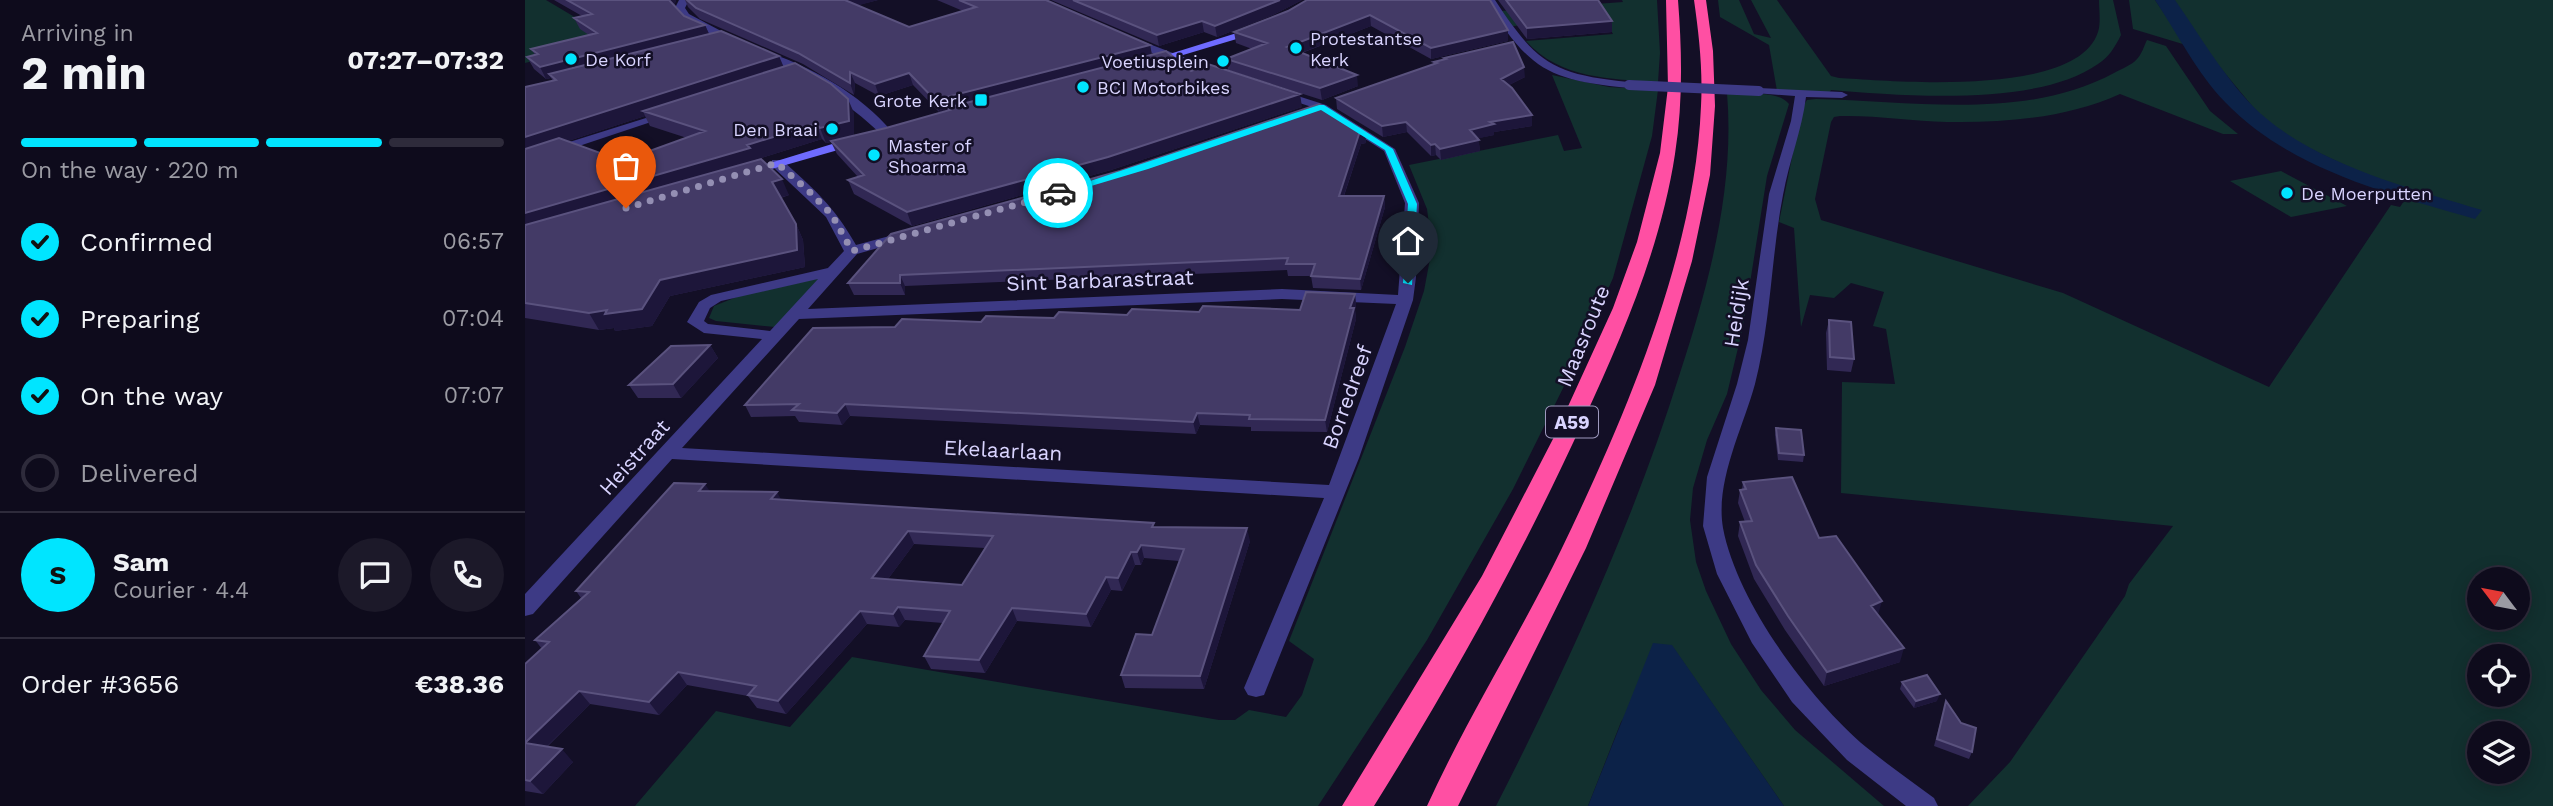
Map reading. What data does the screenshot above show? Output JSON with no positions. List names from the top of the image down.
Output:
{
  "streets": {
    "highway": ["Maasroute", "A59"],
    "street": [
      "Sint Barbarastraat",
      "Heidijk",
      "Borredreef",
      "Ekelaarlaan",
      "Heistraat"
    ]
  },
  "crossings": [
    ["Sint Barbarastraat", "Borredreef"],
    ["Sint Barbarastraat", "Heistraat"],
    ["Borredreef", "Ekelaarlaan"],
    ["Ekelaarlaan", "Heistraat"]
  ],
  "places": {
    "other": [
      "Protestantse Kerk",
      "De Korf",
      "Voetiusplein",
      "BCI Motorbikes",
      "Den Braai",
      "Master of Shoarma",
      "De Moerputten"
    ],
    "transit": ["Grote Kerk"]
  },
  "north": "top left",
  "page": {
    "heading": ["2 min", "Arriving in", "07:27–07:32"],
    "panel": [
      "Sam",
      "Courier · 4.4",
      "Order #3656",
      "€38.36"
    ],
    "bar": "On the way · 220 m",
    "list": [
      ["Confirmed", "06:57"],
      ["Preparing", "07:04"],
      ["On the way", "07:07"],
      "Delivered"
    ],
    "round": "S"
  }
}
